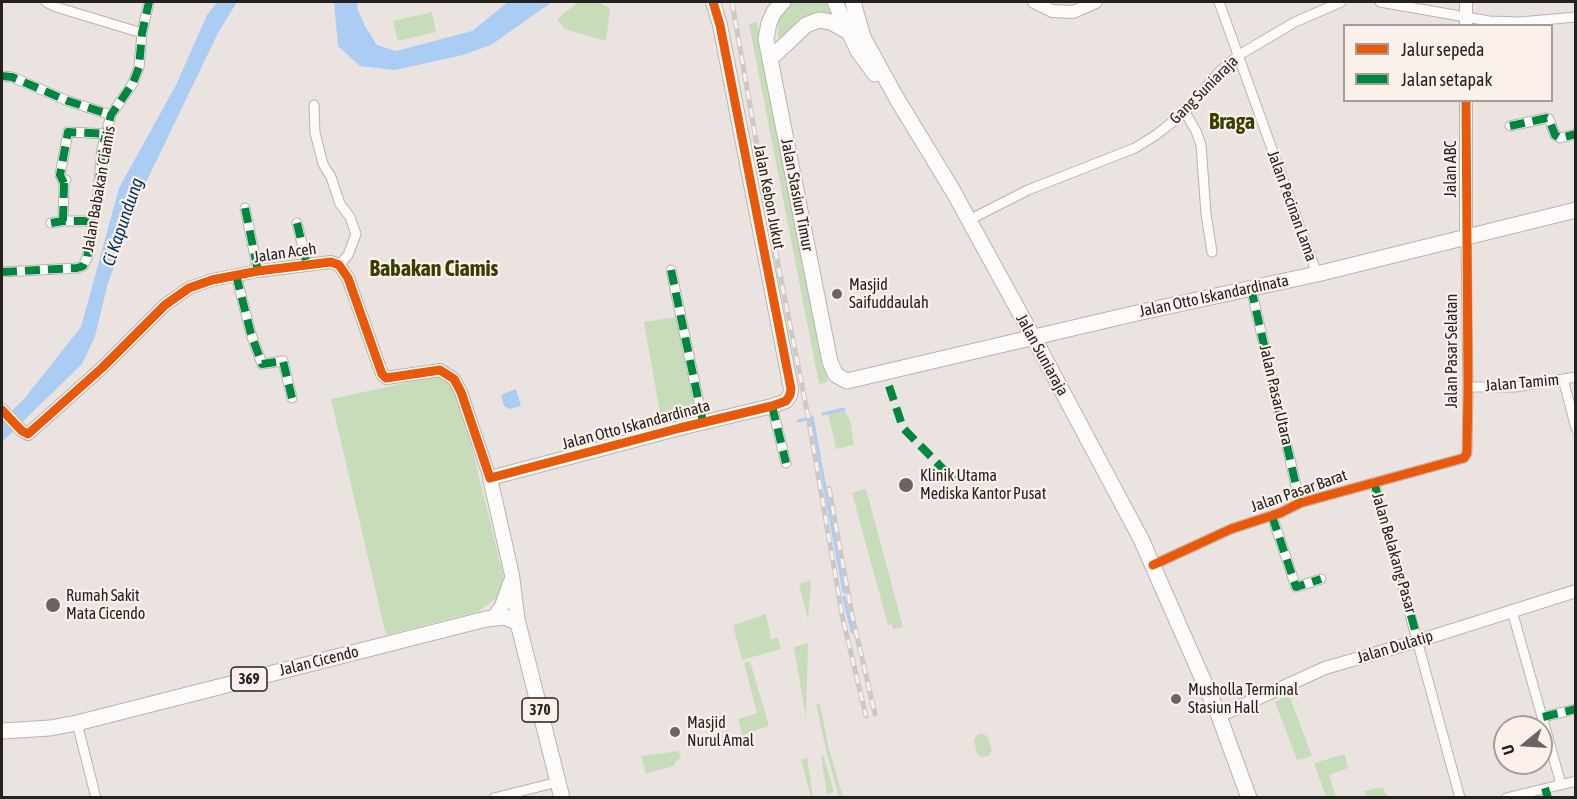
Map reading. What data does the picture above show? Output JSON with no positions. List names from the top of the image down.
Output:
{
  "streets": {
    "main road": [
      "Jalan Stasiun Timur",
      "Jalan Kebon Jukut",
      "Jalan Aceh",
      "Jalan Otto Iskandardinata",
      "Jalan Suniaraja",
      "Jalan Cicendo",
      "369",
      "370"
    ],
    "street": [
      "Gang Suniaraja",
      "Jalan ABC",
      "Jalan Babakan Ciamis",
      "Jalan Pecinan Lama",
      "Jalan Pasar Selatan",
      "Jalan Tamim",
      "Jalan Pasar Utara",
      "Jalan Pasar Barat",
      "Jalan Belakang Pasar",
      "Jalan Dulatip"
    ]
  },
  "crossings": [
    ["Gang Suniaraja", "Jalan Pecinan Lama"],
    ["Gang Suniaraja", "Jalan Suniaraja"],
    ["Jalan ABC", "Jalan Otto Iskandardinata"],
    ["Jalan ABC", "Jalan Pasar Selatan"],
    ["Jalan Stasiun Timur", "Jalan Otto Iskandardinata"],
    ["Jalan Kebon Jukut", "Jalan Otto Iskandardinata"],
    ["Jalan Pecinan Lama", "Jalan Otto Iskandardinata"],
    ["Jalan Aceh", "Jalan Otto Iskandardinata"],
    ["Jalan Aceh", "Jalan Cicendo"],
    ["Jalan Aceh", "370"],
    ["Jalan Otto Iskandardinata", "Jalan Pasar Selatan"],
    ["Jalan Otto Iskandardinata", "Jalan Suniaraja"],
    ["Jalan Otto Iskandardinata", "Jalan Pasar Utara"],
    ["Jalan Pasar Selatan", "Jalan Tamim"],
    ["Jalan Pasar Selatan", "Jalan Pasar Barat"],
    ["Jalan Suniaraja", "Jalan Pasar Barat"],
    ["Jalan Suniaraja", "Jalan Dulatip"],
    ["Jalan Pasar Utara", "Jalan Pasar Barat"],
    ["Jalan Pasar Barat", "Jalan Belakang Pasar"],
    ["Jalan Belakang Pasar", "Jalan Dulatip"],
    ["Jalan Cicendo", "370"]
  ],
  "districts": ["Braga", "Babakan Ciamis"],
  "water": ["Ci Kapundung"],
  "places": [
    "Masjid Saifuddaulah",
    "Klinik Utama Mediska Kantor Pusat",
    "Rumah Sakit Mata Cicendo",
    "Musholla Terminal Stasiun Hall",
    "Masjid Nurul Amal"
  ],
  "legend": ["Jalur sepeda", "Jalan setapak"],
  "north": "left"
}
